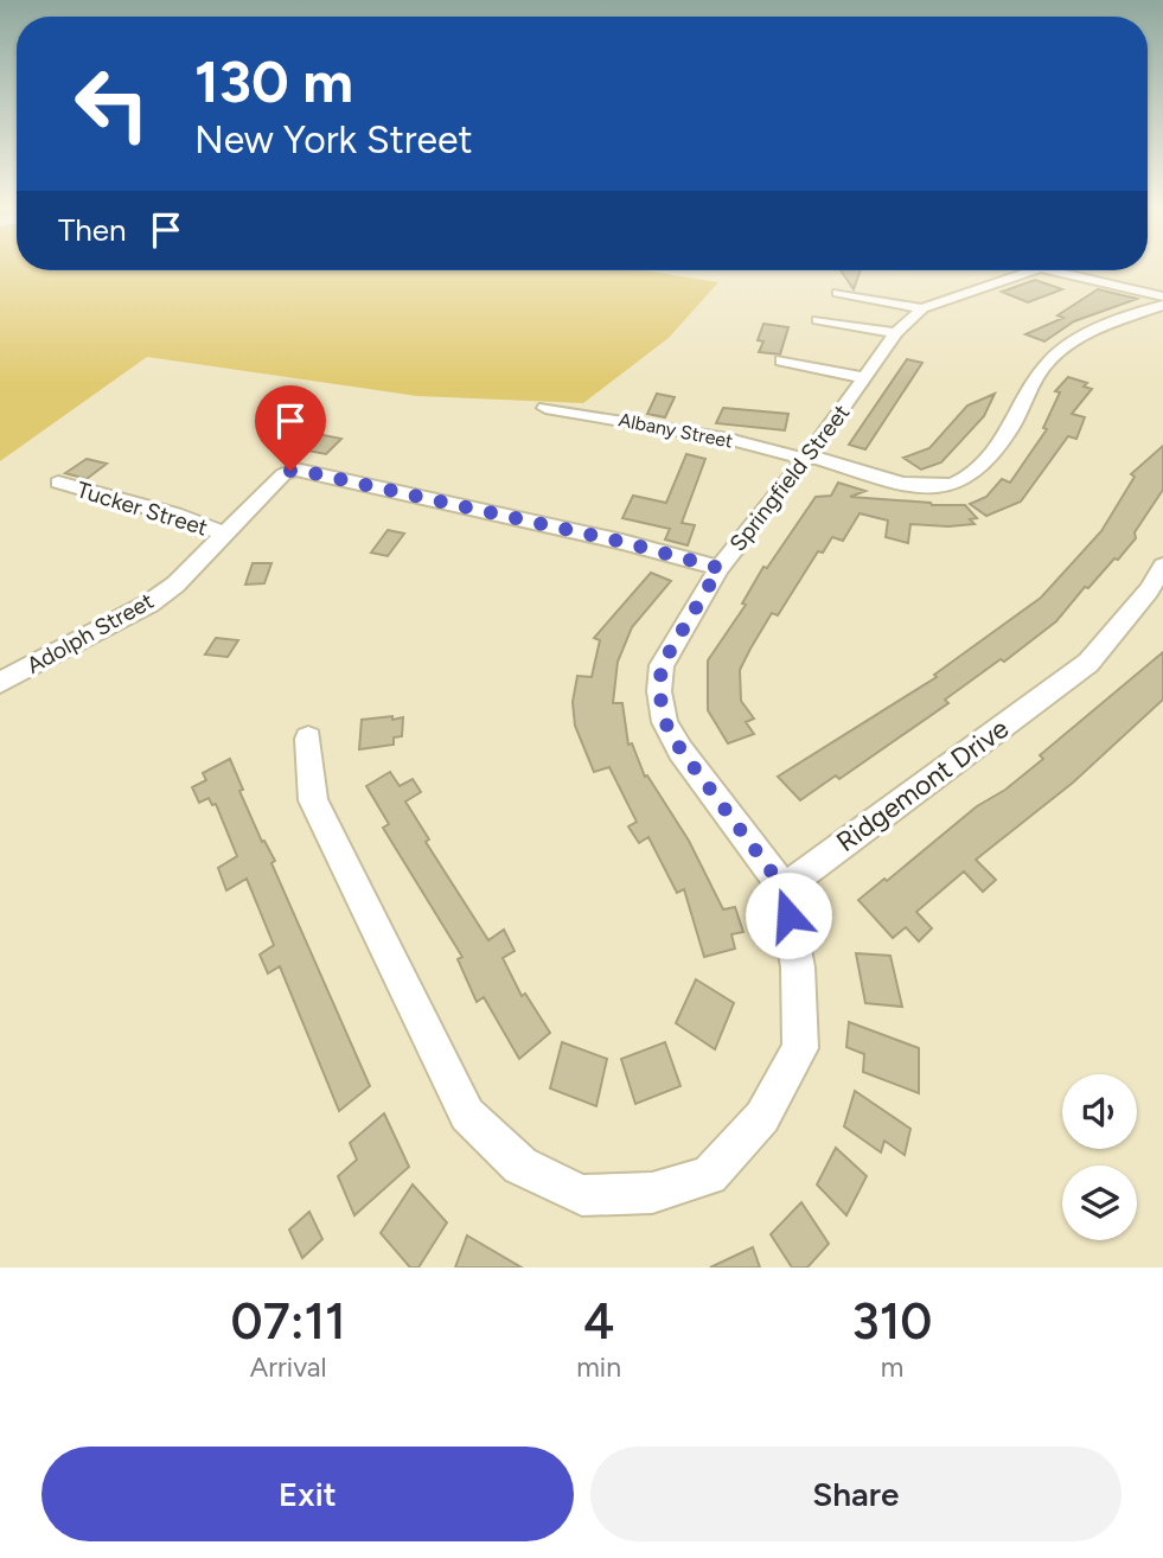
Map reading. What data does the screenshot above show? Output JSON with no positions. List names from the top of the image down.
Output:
{
  "streets": {
    "street": [
      "Albany Street",
      "Springfield Street",
      "Tucker Street",
      "Adolph Street",
      "Ridgemont Drive"
    ]
  },
  "crossings": [
    ["Albany Street", "Springfield Street"],
    ["Springfield Street", "Adolph Street"],
    ["Springfield Street", "Ridgemont Drive"],
    ["Tucker Street", "Adolph Street"]
  ],
  "page": {
    "turn": ["130 m", "New York Street"],
    "then": "Then",
    "eta": [
      "07:11",
      "Arrival",
      "4",
      "min",
      "310",
      "m"
    ],
    "buttons": ["Exit", "Share"]
  }
}
